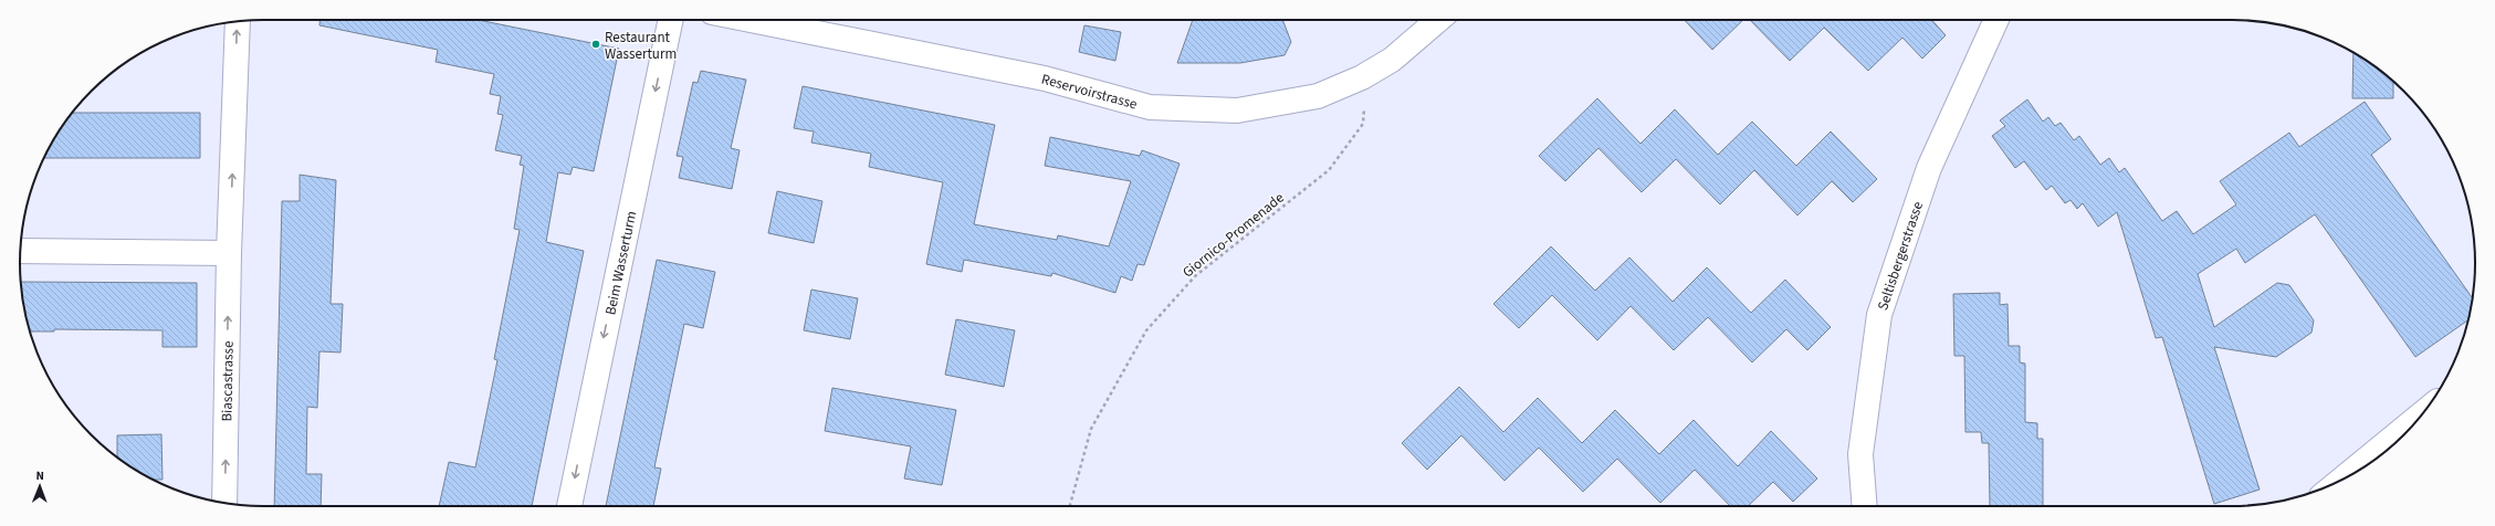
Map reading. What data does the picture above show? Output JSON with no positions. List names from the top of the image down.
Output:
{
  "streets": {
    "street": [
      "Reservoirstrasse",
      "Seltisbergerstrasse",
      "Beim Wasserturm",
      "Biascastrasse"
    ],
    "path": ["Giornico-Promenade"]
  },
  "crossings": [
    ["Reservoirstrasse", "Giornico-Promenade"]
  ],
  "one_way": ["Beim Wasserturm", "Biascastrasse"],
  "places": ["Restaurant Wasserturm"],
  "north": "top"
}
